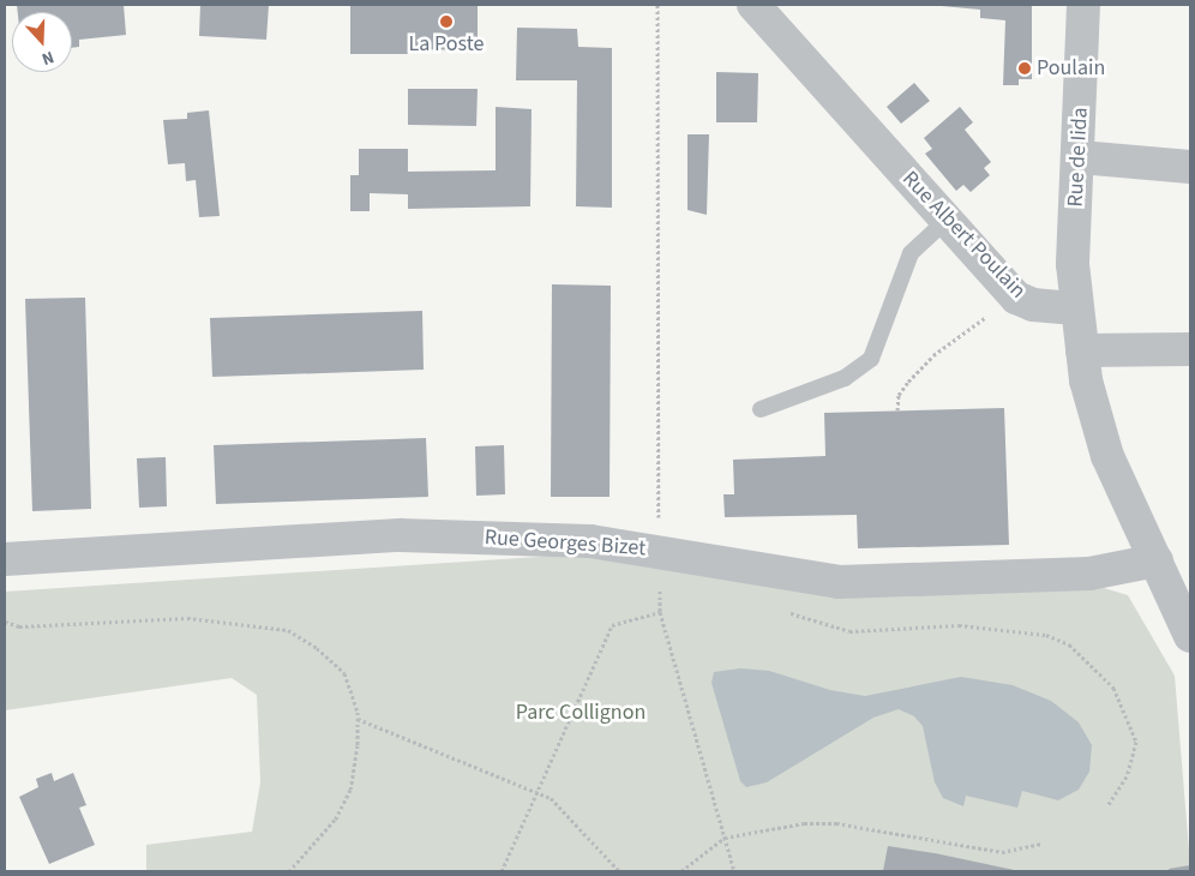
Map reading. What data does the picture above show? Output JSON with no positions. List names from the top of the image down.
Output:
{
  "streets": {
    "street": ["Rue de Iida", "Rue Albert Poulain", "Rue Georges Bizet"]
  },
  "crossings": [
    ["Rue de Iida", "Rue Albert Poulain"]
  ],
  "parks": ["Parc Collignon"],
  "places": ["La Poste", "Poulain"],
  "north": "bottom"
}
